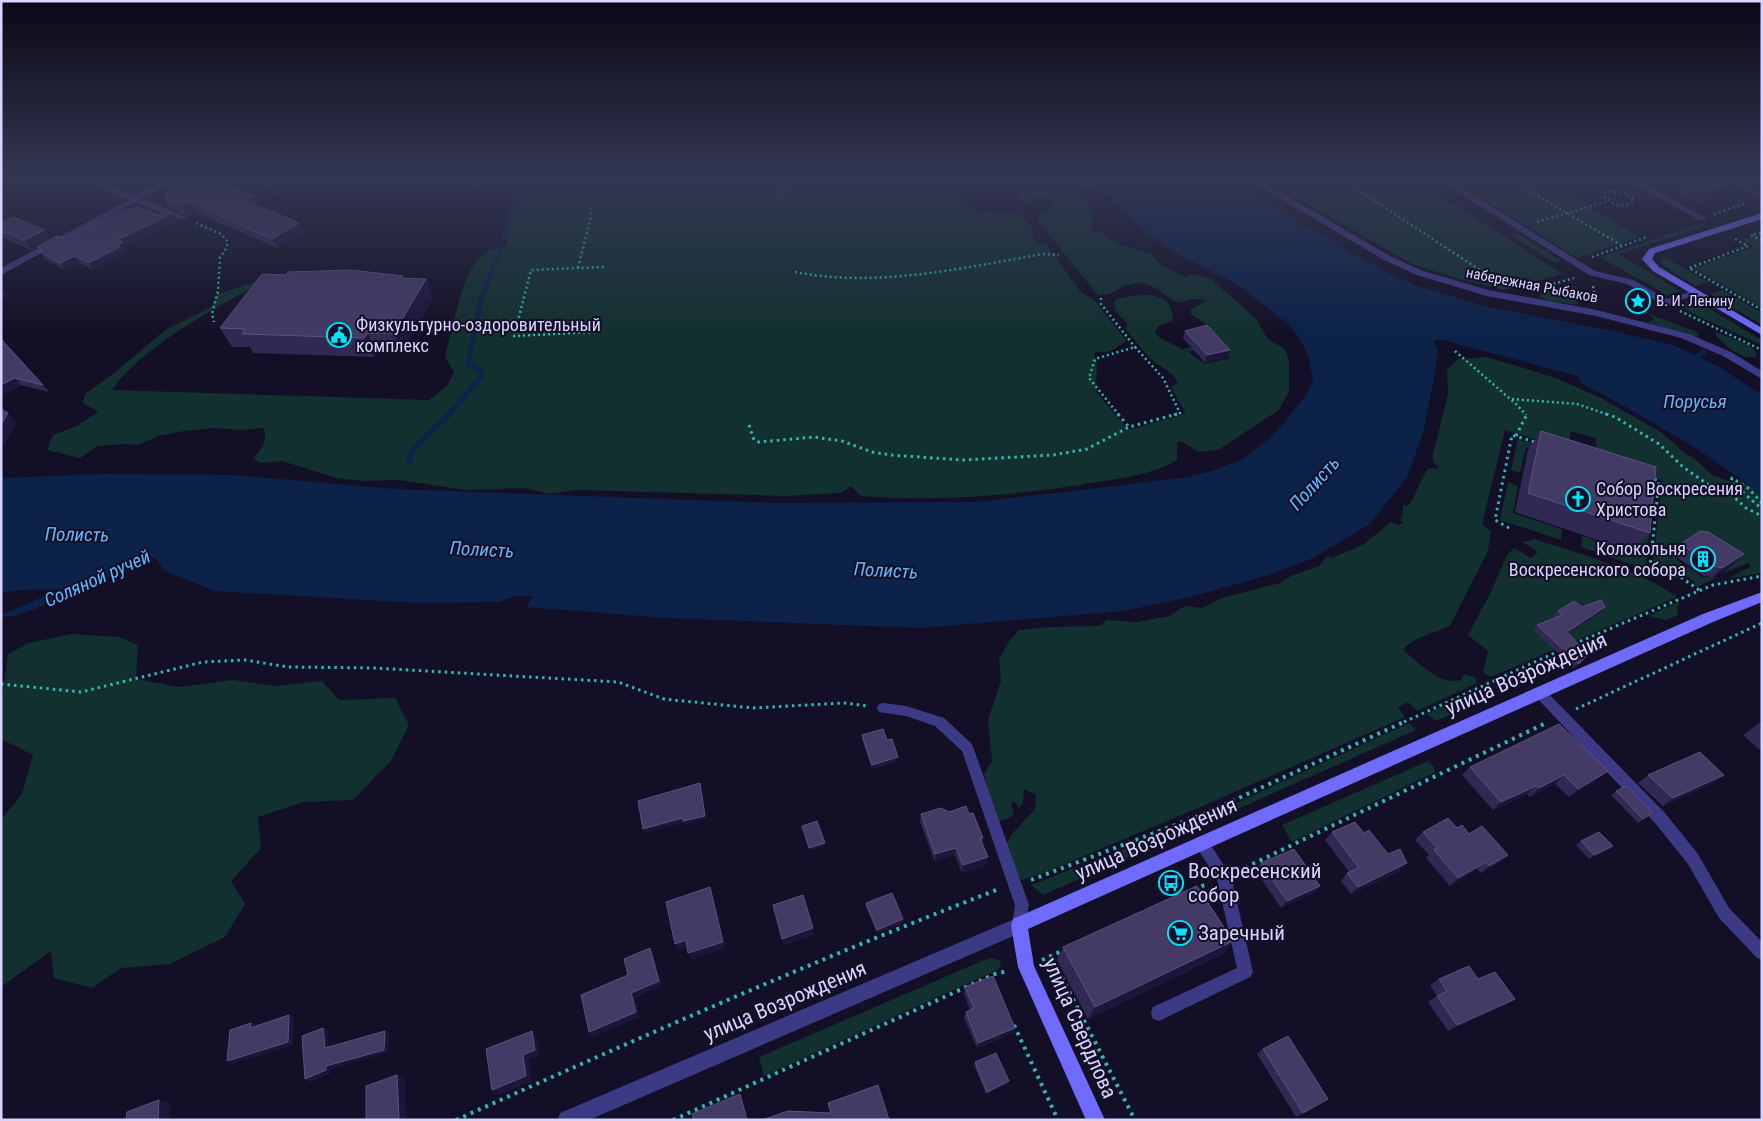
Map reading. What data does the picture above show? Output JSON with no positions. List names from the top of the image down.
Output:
{
  "streets": {
    "street": ["набережная Рыбаков", "улица Возрождения", "улица Свердлова"]
  },
  "crossings": [
    ["улица Возрождения", "улица Свердлова"]
  ],
  "water": ["Порусья", "Полисть", "Соляной ручей"],
  "places": {
    "place": ["В. И. Ленину"],
    "public building": ["Физкультурно-оздоровительный комплекс"],
    "church": ["Собор Воскресения Христова"],
    "building": ["Колокольня Воскресенского собора"],
    "bus stop": ["Воскресенский собор"],
    "supermarket": ["Заречный"]
  }
}
